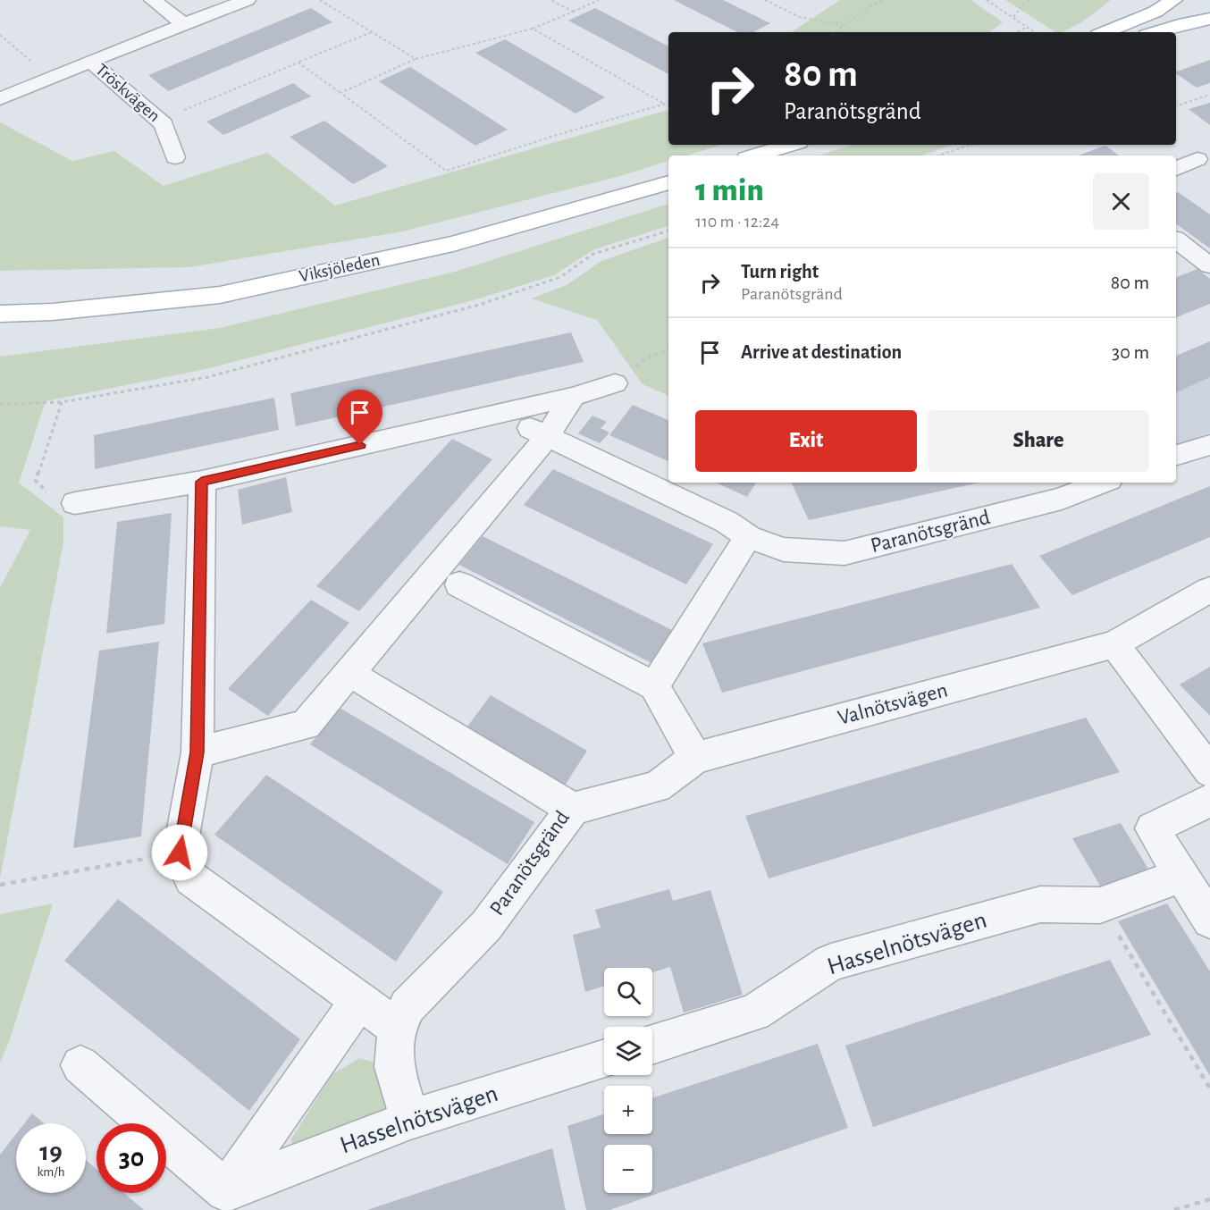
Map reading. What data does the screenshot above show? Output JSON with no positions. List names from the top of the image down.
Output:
{
  "streets": {
    "main road": ["Viksjöleden"],
    "street": [
      "Tröskvägen",
      "Paranötsgränd",
      "Valnötsvägen",
      "Hasselnötsvägen"
    ]
  },
  "crossings": [
    ["Paranötsgränd", "Valnötsvägen"],
    ["Paranötsgränd", "Hasselnötsvägen"]
  ],
  "page": {
    "turn": ["80 m", "Paranötsgränd"],
    "heading": ["1 min", "110 m · 12:24"],
    "list": [
      {
        "name": "Turn right",
        "note": "Paranötsgränd",
        "value": "80 m"
      },
      {
        "name": "Arrive at destination",
        "value": "30 m"
      }
    ],
    "buttons": ["Exit", "Share"],
    "map_buttons": ["+", "−"],
    "speed": "19 km/h",
    "limit": "30"
  }
}
